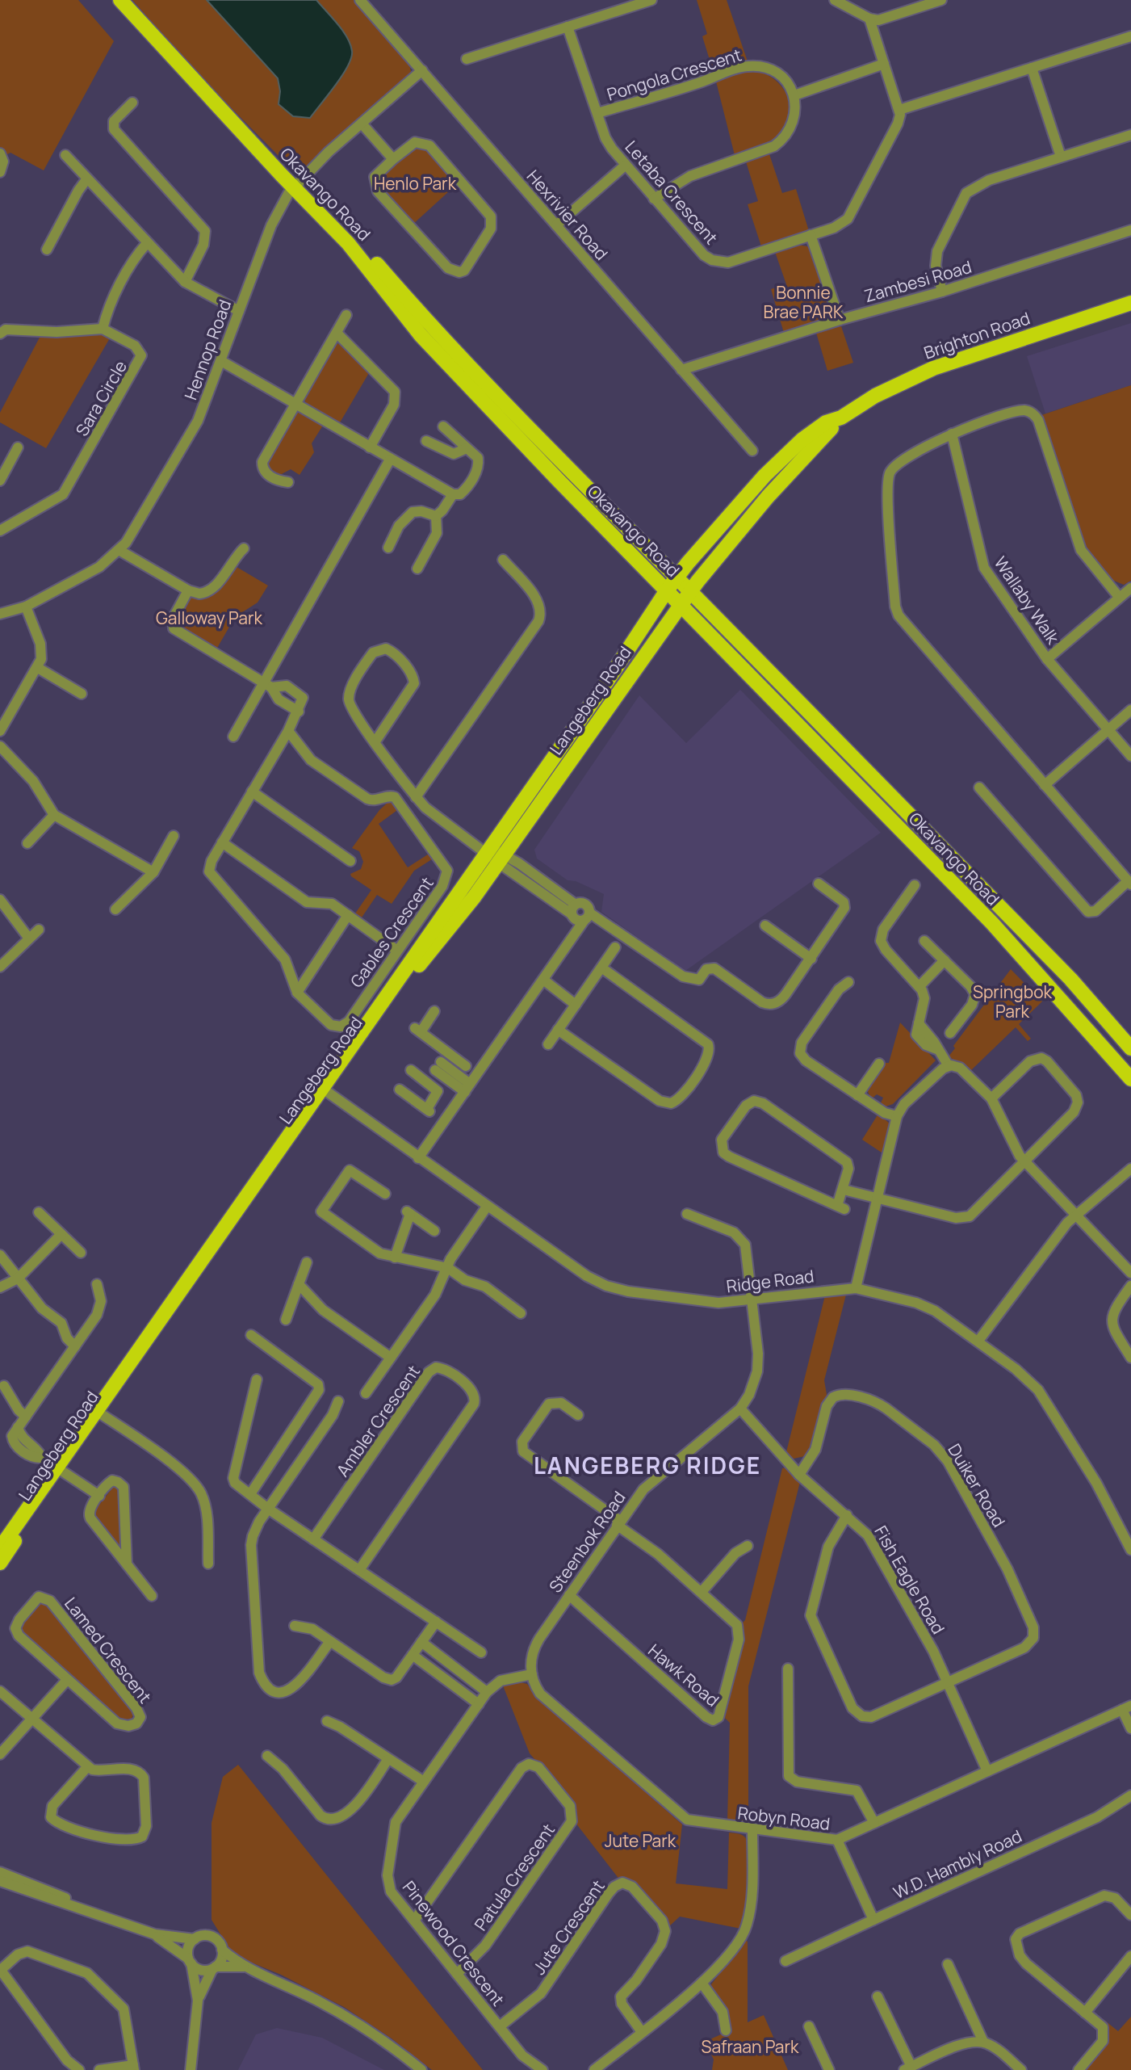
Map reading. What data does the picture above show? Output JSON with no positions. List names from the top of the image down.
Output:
{
  "streets": {
    "main road": ["Okavango Road", "Brighton Road", "Langeberg Road"],
    "street": [
      "Pongola Crescent",
      "Letaba Crescent",
      "Hexrivier Road",
      "Zambesi Road",
      "Hennop Road",
      "Sara Circle",
      "Wallaby Walk",
      "Gables Crescent",
      "Ridge Road",
      "Ambler Crescent",
      "Duiker Road",
      "Steenbok Road",
      "Fish Eagle Road",
      "Lamed Crescent",
      "Hawk Road",
      "Robyn Road",
      "W.D. Hambly Road",
      "Patula Crescent",
      "Jute Crescent",
      "Pinewood Crescent"
    ]
  },
  "crossings": [
    ["Pongola Crescent", "Letaba Crescent"],
    ["Okavango Road", "Brighton Road"],
    ["Okavango Road", "Hennop Road"],
    ["Okavango Road", "Langeberg Road"],
    ["Hexrivier Road", "Zambesi Road"],
    ["Hexrivier Road", "Hennop Road"],
    ["Brighton Road", "Langeberg Road"],
    ["Langeberg Road", "Ridge Road"],
    ["Ridge Road", "Steenbok Road"],
    ["Duiker Road", "Fish Eagle Road"],
    ["Steenbok Road", "Fish Eagle Road"],
    ["Steenbok Road", "Hawk Road"],
    ["Steenbok Road", "Robyn Road"],
    ["Steenbok Road", "Pinewood Crescent"],
    ["Fish Eagle Road", "Robyn Road"],
    ["Robyn Road", "Pinewood Crescent"],
    ["Patula Crescent", "Pinewood Crescent"],
    ["Jute Crescent", "Pinewood Crescent"]
  ],
  "districts": ["LANGEBERG RIDGE"],
  "parks": [
    "Henlo Park",
    "Bonnie Brae PARK",
    "Galloway Park",
    "Springbok Park",
    "Jute Park",
    "Safraan Park"
  ]
}
